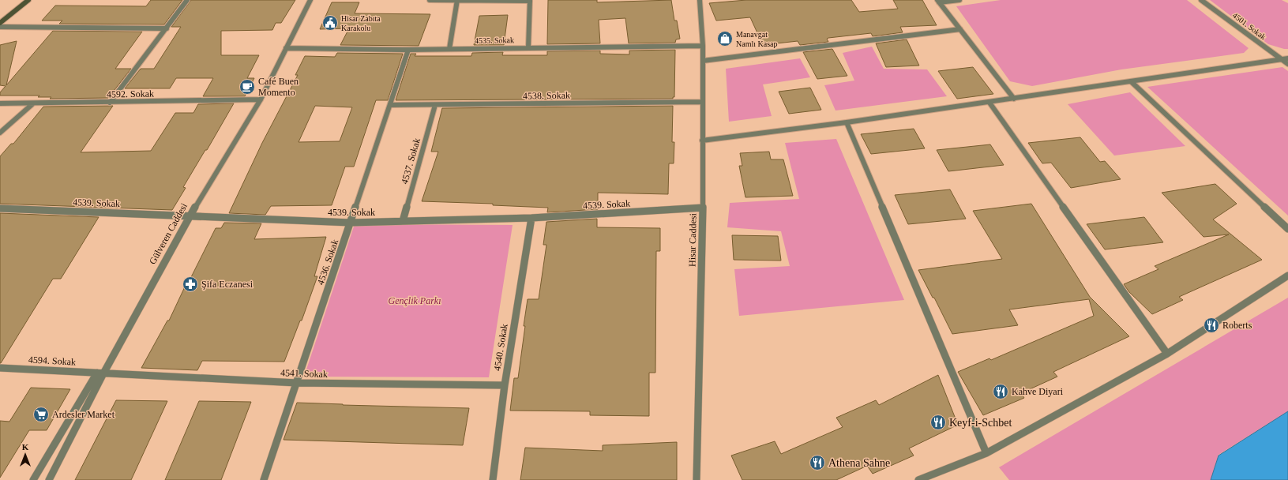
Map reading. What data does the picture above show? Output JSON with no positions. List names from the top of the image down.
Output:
{
  "streets": {
    "street": [
      "4501. Sokak",
      "4535. Sokak",
      "4592. Sokak",
      "4538. Sokak",
      "4537. Sokak",
      "4539. Sokak",
      "Gülveren Caddesi",
      "Hisar Caddesi",
      "4536. Sokak",
      "4540. Sokak",
      "4594. Sokak",
      "4541. Sokak"
    ]
  },
  "crossings": [
    ["4535. Sokak", "Gülveren Caddesi"],
    ["4535. Sokak", "Hisar Caddesi"],
    ["4535. Sokak", "4536. Sokak"],
    ["4592. Sokak", "Gülveren Caddesi"],
    ["4538. Sokak", "4537. Sokak"],
    ["4538. Sokak", "Hisar Caddesi"],
    ["4538. Sokak", "4536. Sokak"],
    ["4537. Sokak", "4539. Sokak"],
    ["4539. Sokak", "Gülveren Caddesi"],
    ["4539. Sokak", "Hisar Caddesi"],
    ["4539. Sokak", "4536. Sokak"],
    ["4539. Sokak", "4540. Sokak"],
    ["Gülveren Caddesi", "4594. Sokak"],
    ["Gülveren Caddesi", "4541. Sokak"],
    ["4536. Sokak", "4541. Sokak"],
    ["4540. Sokak", "4541. Sokak"],
    ["4594. Sokak", "4541. Sokak"]
  ],
  "parks": ["Gençlik Parkı"],
  "places": {
    "public building": ["Hisar Zabıta Karakolu"],
    "shop": ["Manavgat Namlı Kasap"],
    "cafe": ["Café Buen Momento"],
    "pharmacy": ["Şifa Eczanesi"],
    "restaurant": [
      "Roberts",
      "Kahve Diyari",
      "Keyf-i-Schbet",
      "Athena Sahne"
    ],
    "supermarket": ["Ardesler Market"]
  },
  "north": "top"
}
